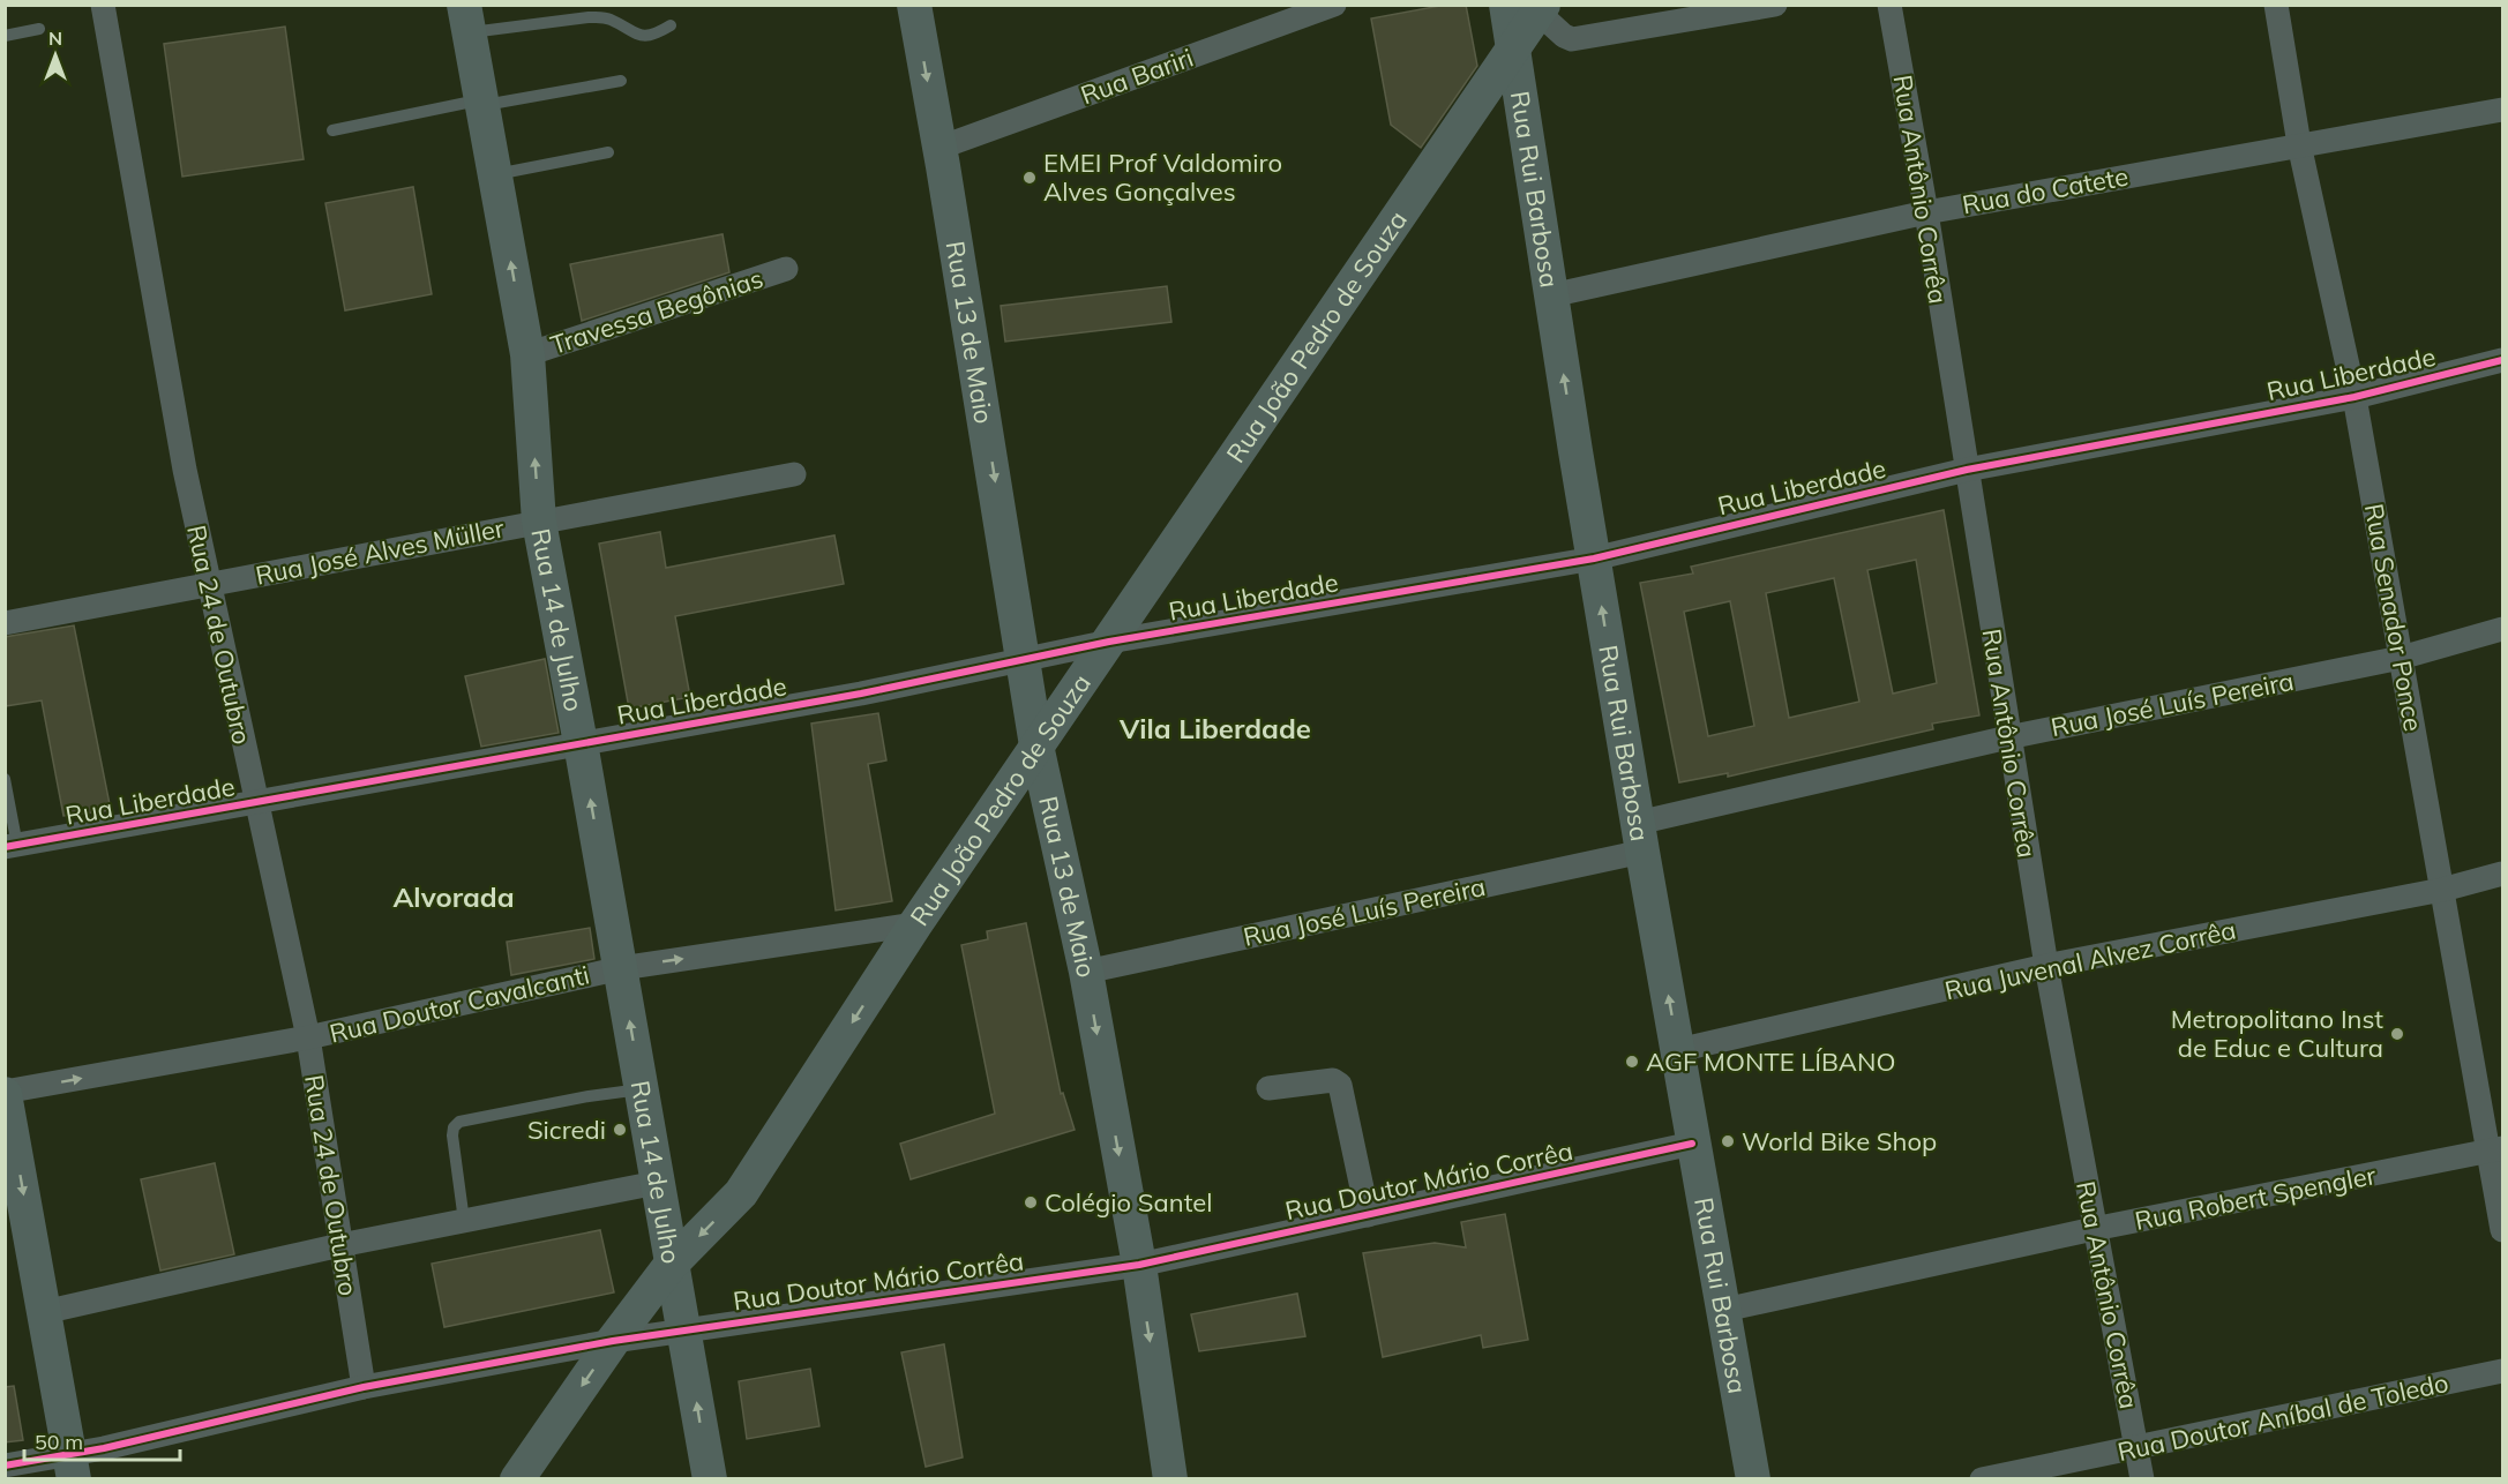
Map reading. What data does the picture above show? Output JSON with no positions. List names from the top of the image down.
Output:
{
  "streets": {
    "main road": [
      "Rua Rui Barbosa",
      "Rua 13 de Maio",
      "Rua João Pedro de Souza",
      "Rua 14 de Julho"
    ],
    "street": [
      "Rua Bariri",
      "Rua Antônio Corrêa",
      "Rua do Catete",
      "Travessa Begônias",
      "Rua Liberdade",
      "Rua José Alves Müller",
      "Rua Senador Ponce",
      "Rua 24 de Outubro",
      "Rua José Luís Pereira",
      "Rua Juvenal Alvez Corrêa",
      "Rua Doutor Cavalcanti",
      "Rua Doutor Mário Corrêa",
      "Rua Robert Spengler",
      "Rua Doutor Aníbal de Toledo"
    ]
  },
  "crossings": [
    ["Rua Bariri", "Rua 13 de Maio"],
    ["Rua Rui Barbosa", "Rua do Catete"],
    ["Rua Rui Barbosa", "Rua João Pedro de Souza"],
    ["Rua Rui Barbosa", "Rua Liberdade"],
    ["Rua Rui Barbosa", "Rua José Luís Pereira"],
    ["Rua Rui Barbosa", "Rua Juvenal Alvez Corrêa"],
    ["Rua Rui Barbosa", "Rua Doutor Mário Corrêa"],
    ["Rua Rui Barbosa", "Rua Robert Spengler"],
    ["Rua Antônio Corrêa", "Rua do Catete"],
    ["Rua Antônio Corrêa", "Rua Liberdade"],
    ["Rua Antônio Corrêa", "Rua José Luís Pereira"],
    ["Rua Antônio Corrêa", "Rua Juvenal Alvez Corrêa"],
    ["Rua Antônio Corrêa", "Rua Robert Spengler"],
    ["Rua Antônio Corrêa", "Rua Doutor Aníbal de Toledo"],
    ["Rua do Catete", "Rua Senador Ponce"],
    ["Travessa Begônias", "Rua 14 de Julho"],
    ["Rua 13 de Maio", "Rua João Pedro de Souza"],
    ["Rua 13 de Maio", "Rua Liberdade"],
    ["Rua 13 de Maio", "Rua José Luís Pereira"],
    ["Rua 13 de Maio", "Rua Doutor Mário Corrêa"],
    ["Rua João Pedro de Souza", "Rua Liberdade"],
    ["Rua João Pedro de Souza", "Rua 14 de Julho"],
    ["Rua João Pedro de Souza", "Rua Doutor Cavalcanti"],
    ["Rua João Pedro de Souza", "Rua Doutor Mário Corrêa"],
    ["Rua Liberdade", "Rua Senador Ponce"],
    ["Rua Liberdade", "Rua 14 de Julho"],
    ["Rua Liberdade", "Rua 24 de Outubro"],
    ["Rua José Alves Müller", "Rua 14 de Julho"],
    ["Rua José Alves Müller", "Rua 24 de Outubro"],
    ["Rua Senador Ponce", "Rua José Luís Pereira"],
    ["Rua Senador Ponce", "Rua Juvenal Alvez Corrêa"],
    ["Rua Senador Ponce", "Rua Robert Spengler"],
    ["Rua 14 de Julho", "Rua Doutor Cavalcanti"],
    ["Rua 14 de Julho", "Rua Doutor Mário Corrêa"],
    ["Rua 24 de Outubro", "Rua Doutor Cavalcanti"],
    ["Rua 24 de Outubro", "Rua Doutor Mário Corrêa"]
  ],
  "one_way": ["Rua Rui Barbosa", "Rua 13 de Maio", "Rua 14 de Julho"],
  "districts": ["Vila Liberdade", "Alvorada"],
  "places": [
    "EMEI Prof Valdomiro Alves Gonçalves",
    "Metropolitano Inst de Educ e Cultura",
    "AGF MONTE LÍBANO",
    "Sicredi",
    "World Bike Shop",
    "Colégio Santel"
  ],
  "scale_bar": "50 m",
  "north": "top"
}
